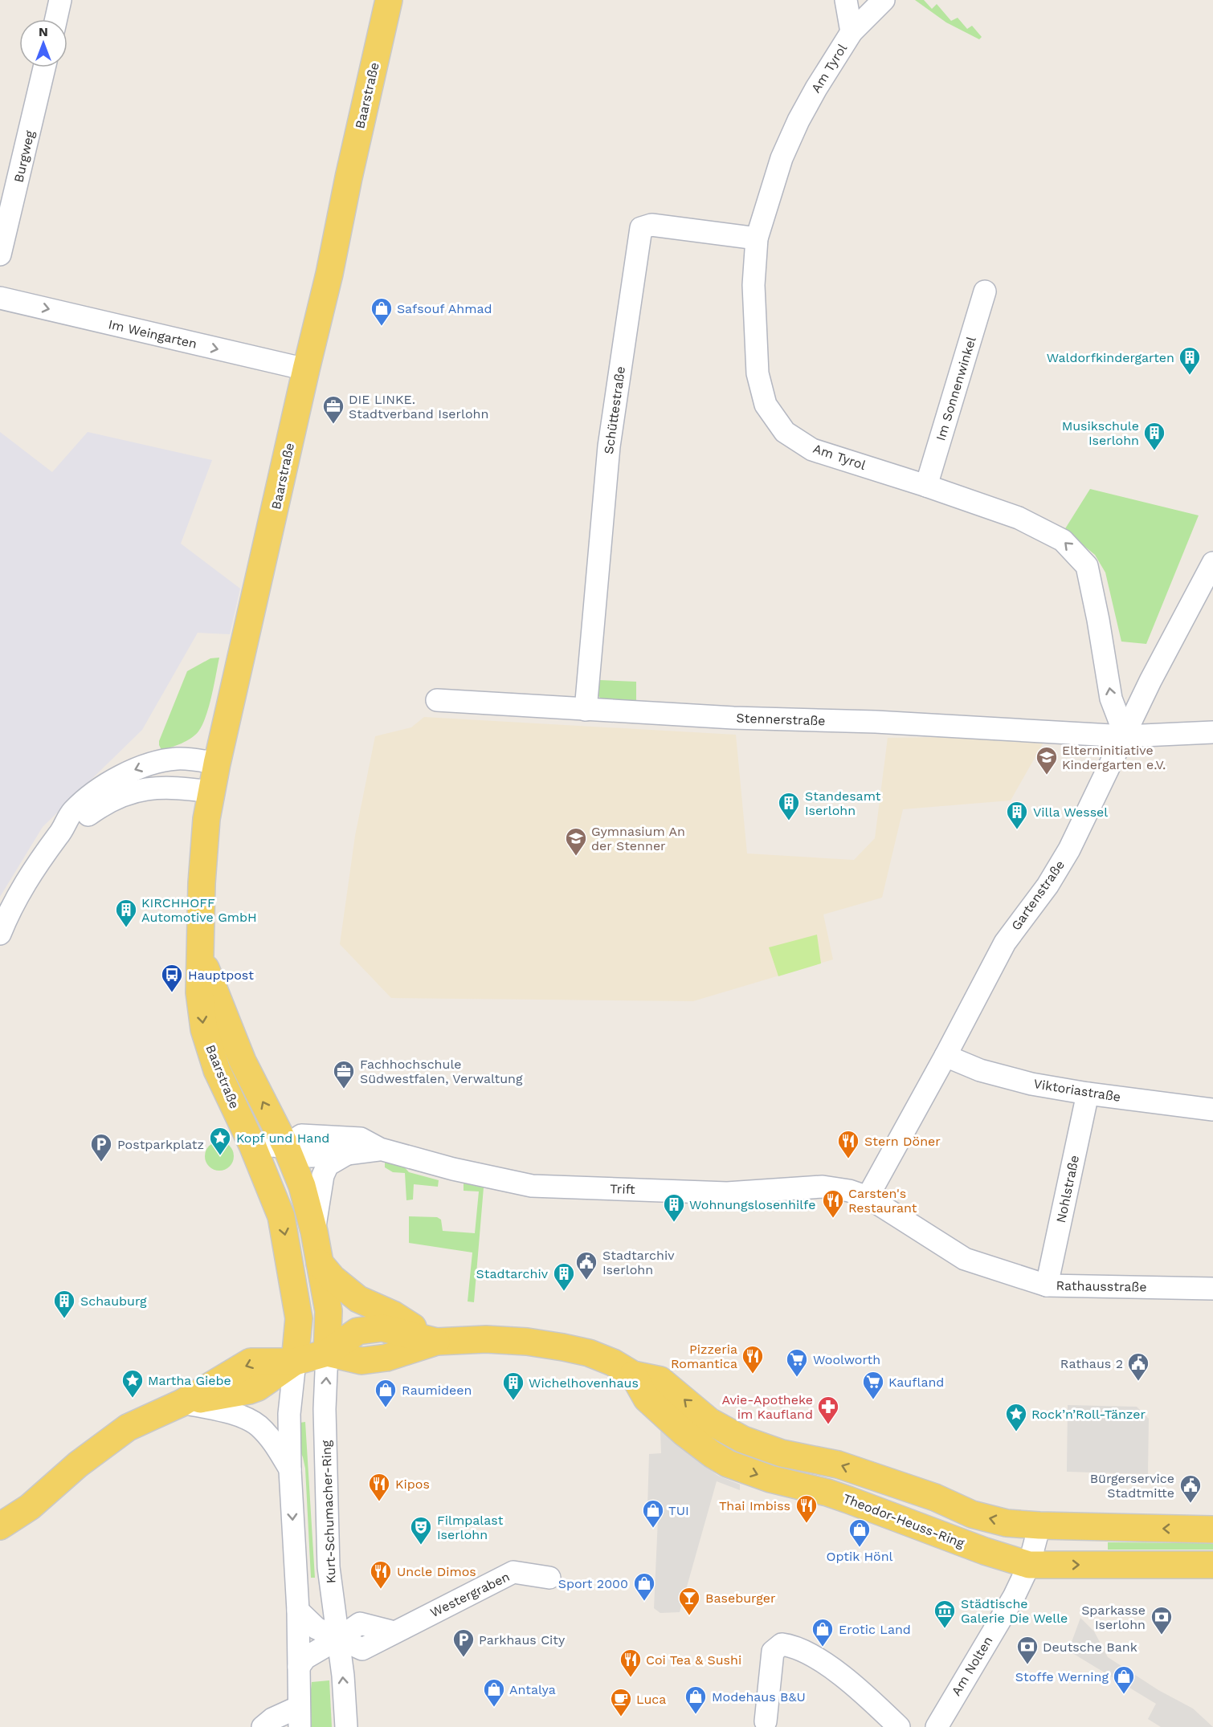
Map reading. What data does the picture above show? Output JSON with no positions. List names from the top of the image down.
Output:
{
  "streets": {
    "main road": ["Baarstraße", "Theodor-Heuss-Ring"],
    "street": [
      "Am Tyrol",
      "Burgweg",
      "Im Weingarten",
      "Im Sonnenwinkel",
      "Schüttestraße",
      "Stennerstraße",
      "Gartenstraße",
      "Viktoriastraße",
      "Trift",
      "Nohlstraße",
      "Rathausstraße",
      "Kurt-Schumacher-Ring",
      "Westergraben",
      "Am Nolten"
    ]
  },
  "crossings": [
    ["Am Tyrol", "Im Sonnenwinkel"],
    ["Am Tyrol", "Schüttestraße"],
    ["Am Tyrol", "Stennerstraße"],
    ["Am Tyrol", "Gartenstraße"],
    ["Baarstraße", "Im Weingarten"],
    ["Baarstraße", "Trift"],
    ["Baarstraße", "Kurt-Schumacher-Ring"],
    ["Baarstraße", "Theodor-Heuss-Ring"],
    ["Schüttestraße", "Stennerstraße"],
    ["Stennerstraße", "Gartenstraße"],
    ["Gartenstraße", "Viktoriastraße"],
    ["Gartenstraße", "Trift"],
    ["Gartenstraße", "Rathausstraße"],
    ["Viktoriastraße", "Nohlstraße"],
    ["Trift", "Rathausstraße"],
    ["Nohlstraße", "Rathausstraße"],
    ["Kurt-Schumacher-Ring", "Theodor-Heuss-Ring"],
    ["Kurt-Schumacher-Ring", "Westergraben"],
    ["Theodor-Heuss-Ring", "Am Nolten"]
  ],
  "one_way": ["Im Weingarten"],
  "places": {
    "shop": [
      "Safsouf Ahmad",
      "Raumideen",
      "TUI",
      "Optik Hönl",
      "Sport 2000",
      "Erotic Land",
      "Stoffe Werning",
      "Antalya",
      "Modehaus B&U"
    ],
    "building": [
      "Waldorfkindergarten",
      "Musikschule Iserlohn",
      "Standesamt Iserlohn",
      "Villa Wessel",
      "KIRCHHOFF Automotive GmbH",
      "Wohnungslosenhilfe",
      "Stadtarchiv",
      "Schauburg",
      "Wichelhovenhaus"
    ],
    "office": ["DIE LINKE. Stadtverband Iserlohn", "Fachhochschule Südwestfalen, Verwaltung"],
    "school or university": ["Elterninitiative Kindergarten e.V.", "Gymnasium An der Stenner"],
    "bus stop": ["Hauptpost"],
    "place": ["Kopf und Hand", "Martha Giebe", "Rock’n’Roll-Tänzer"],
    "restaurant": [
      "Stern Döner",
      "Carsten's Restaurant",
      "Pizzeria Romantica",
      "Kipos",
      "Thai Imbiss",
      "Uncle Dimos",
      "Coi Tea & Sushi"
    ],
    "parking": ["Postparkplatz", "Parkhaus City"],
    "public building": ["Stadtarchiv Iserlohn", "Rathaus 2", "Bürgerservice Stadtmitte"],
    "supermarket": ["Woolworth", "Kaufland"],
    "pharmacy": ["Avie-Apotheke im Kaufland"],
    "theatre": ["Filmpalast Iserlohn"],
    "bar": ["Baseburger"],
    "museum": ["Städtische Galerie Die Welle"],
    "bank": ["Sparkasse Iserlohn", "Deutsche Bank"],
    "cafe": ["Luca"]
  },
  "north": "top"
}
